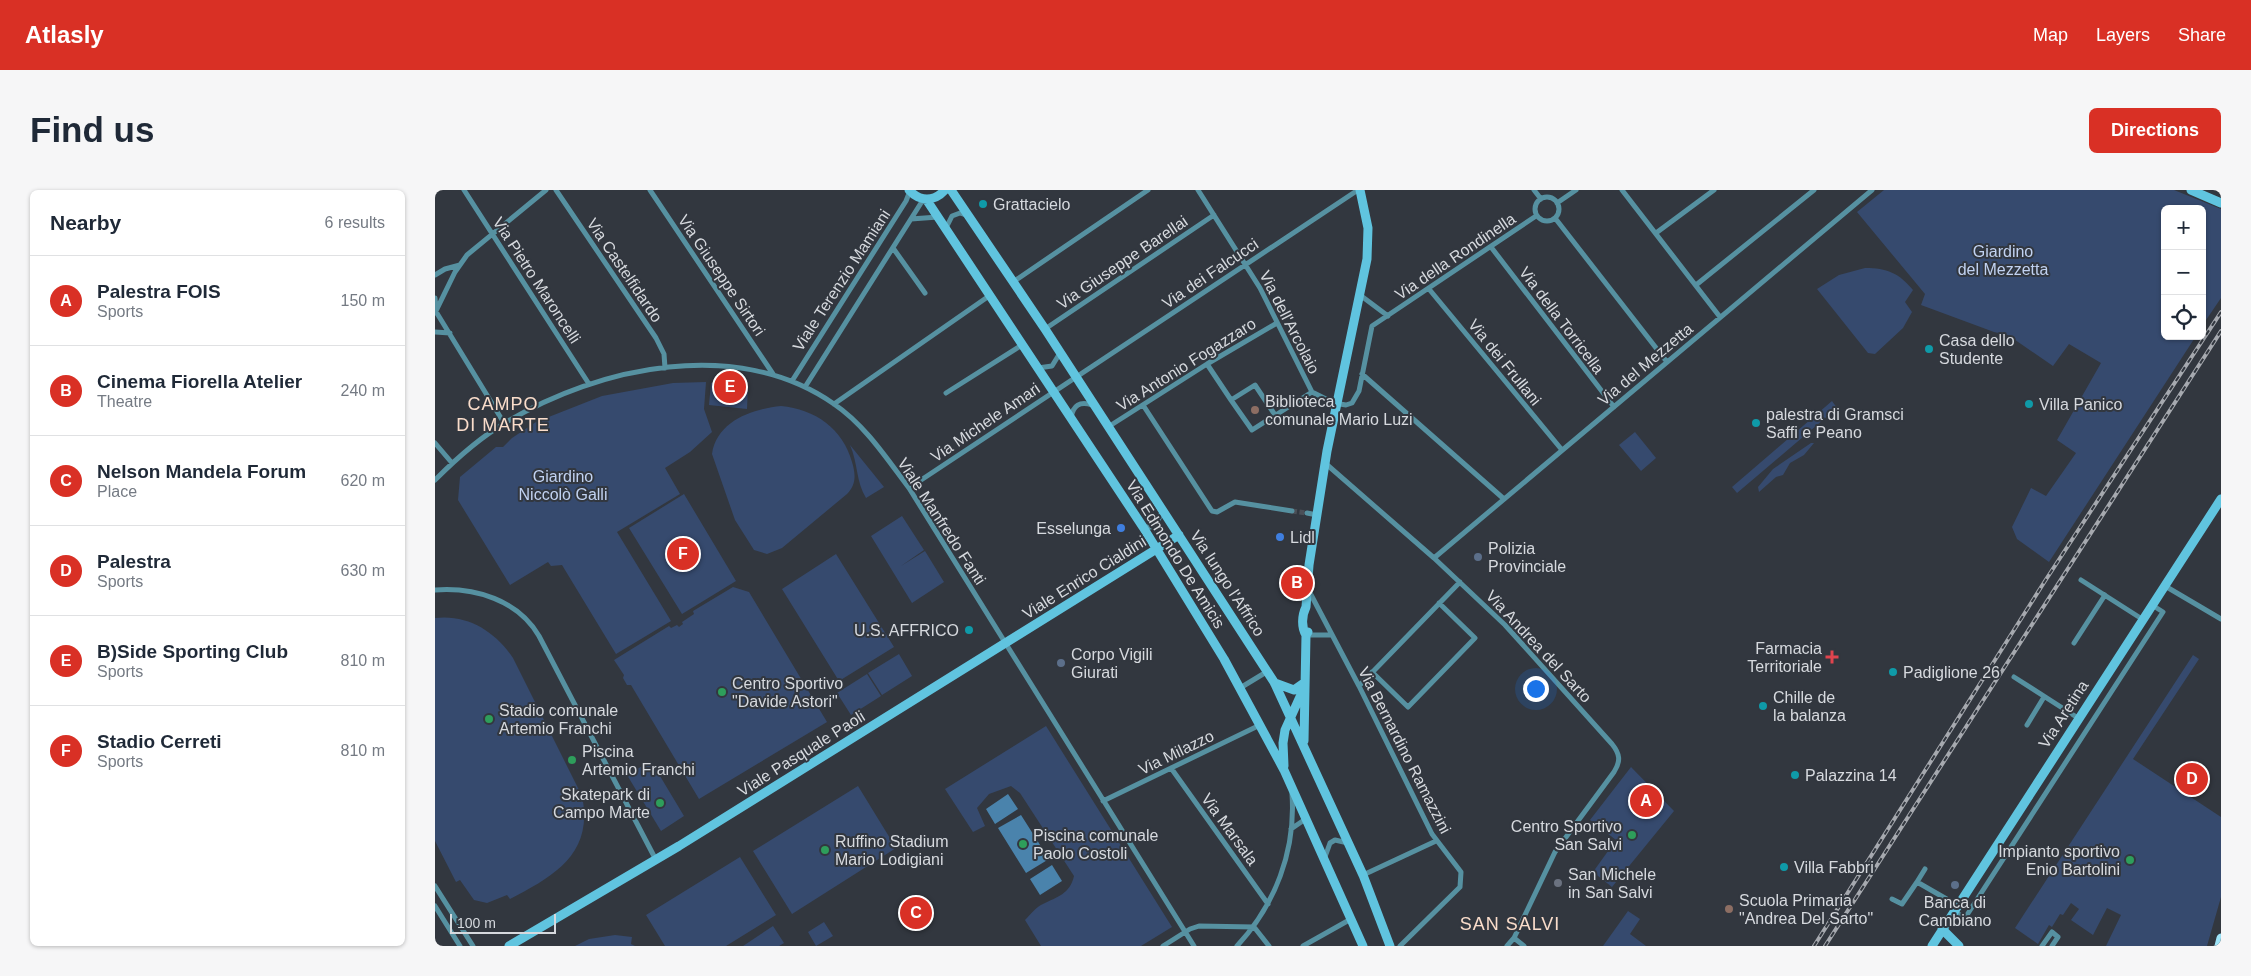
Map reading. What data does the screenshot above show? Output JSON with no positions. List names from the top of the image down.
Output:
{
  "streets": {
    "street": [
      "Via della Rondinella",
      "Via Giuseppe Barellai",
      "Via Castelfidardo",
      "Via dei Falcucci",
      "Via Giuseppe Sirtori",
      "Via Pietro Maroncelli",
      "Viale Terenzio Mamiani",
      "Via della Torricella",
      "Via dell'Arcolaio",
      "Via dei Frullani",
      "Via Antonio Fogazzaro",
      "Via del Mezzetta",
      "Via Michele Amari",
      "Viale Manfredo Fanti",
      "Via Edmondo De Amicis",
      "Viale Enrico Cialdini",
      "Via lungo l'Affrico",
      "Via Andrea del Sarto",
      "Via Aretina",
      "Via Bernardino Ramazzini",
      "Via Milazzo",
      "Viale Pasquale Paoli",
      "Via Marsala"
    ]
  },
  "crossings": [
    ["Via della Rondinella", "Via della Torricella"],
    ["Via della Rondinella", "Via dei Frullani"],
    ["Via Giuseppe Barellai", "Via dell'Arcolaio"],
    ["Via Giuseppe Barellai", "Via lungo l'Affrico"],
    ["Via Castelfidardo", "Viale Manfredo Fanti"],
    ["Via dei Falcucci", "Via dell'Arcolaio"],
    ["Via dei Falcucci", "Via Michele Amari"],
    ["Via dei Falcucci", "Via lungo l'Affrico"],
    ["Via Giuseppe Sirtori", "Viale Manfredo Fanti"],
    ["Via Pietro Maroncelli", "Viale Manfredo Fanti"],
    ["Viale Terenzio Mamiani", "Viale Manfredo Fanti"],
    ["Viale Terenzio Mamiani", "Via Edmondo De Amicis"],
    ["Via della Torricella", "Via del Mezzetta"],
    ["Via dell'Arcolaio", "Via Antonio Fogazzaro"],
    ["Via dei Frullani", "Via del Mezzetta"],
    ["Via Antonio Fogazzaro", "Via lungo l'Affrico"],
    ["Via del Mezzetta", "Via Andrea del Sarto"],
    ["Via Michele Amari", "Viale Manfredo Fanti"],
    ["Via Michele Amari", "Via Edmondo De Amicis"],
    ["Via Michele Amari", "Via lungo l'Affrico"],
    ["Viale Manfredo Fanti", "Viale Enrico Cialdini"],
    ["Viale Manfredo Fanti", "Via Milazzo"],
    ["Viale Manfredo Fanti", "Viale Pasquale Paoli"],
    ["Via Edmondo De Amicis", "Viale Enrico Cialdini"],
    ["Via Edmondo De Amicis", "Via Milazzo"],
    ["Viale Enrico Cialdini", "Via lungo l'Affrico"],
    ["Viale Enrico Cialdini", "Viale Pasquale Paoli"],
    ["Via Milazzo", "Via Marsala"]
  ],
  "districts": ["CAMPO DI MARTE", "SAN SALVI"],
  "parks": ["Giardino del Mezzetta", "Giardino Niccolò Galli"],
  "places": {
    "other": [
      "Grattacielo",
      "Casa dello Studente",
      "Villa Panico",
      "Biblioteca comunale Mario Luzi",
      "palestra di Gramsci Saffi e Peano",
      "Esselunga",
      "Lidl",
      "Polizia Provinciale",
      "U.S. AFFRICO",
      "Corpo Vigili Giurati",
      "Padiglione 26",
      "Centro Sportivo \"Davide Astori\"",
      "Chille de la balanza",
      "Stadio comunale Artemio Franchi",
      "Piscina Artemio Franchi",
      "Palazzina 14",
      "Skatepark di Campo Marte",
      "Centro Sportivo San Salvi",
      "Piscina comunale Paolo Costoli",
      "Ruffino Stadium Mario Lodigiani",
      "Impianto sportivo Enio Bartolini",
      "Villa Fabbri",
      "San Michele in San Salvi",
      "Banca di Cambiano",
      "Scuola Primaria \"Andrea Del Sarto\""
    ],
    "health": ["Farmacia Territoriale"]
  },
  "scale_bar": "100 m",
  "page": {
    "header": "Atlasly",
    "nav": ["Map", "Layers", "Share"],
    "buttons": "Directions",
    "title": "Find us",
    "heading": ["Nearby", "6 results"],
    "map_buttons": ["+", "−"],
    "list": [
      {
        "mark": "A",
        "name": "Palestra FOIS",
        "note": "Sports",
        "value": "150 m"
      },
      {
        "mark": "B",
        "name": "Cinema Fiorella Atelier",
        "note": "Theatre",
        "value": "240 m"
      },
      {
        "mark": "C",
        "name": "Nelson Mandela Forum",
        "note": "Place",
        "value": "620 m"
      },
      {
        "mark": "D",
        "name": "Palestra",
        "note": "Sports",
        "value": "630 m"
      },
      {
        "mark": "E",
        "name": "B)Side Sporting Club",
        "note": "Sports",
        "value": "810 m"
      },
      {
        "mark": "F",
        "name": "Stadio Cerreti",
        "note": "Sports",
        "value": "810 m"
      }
    ],
    "pins": [
      "E",
      "F",
      "B",
      "D",
      "A",
      "C"
    ],
    "scale": "100 m"
  }
}
